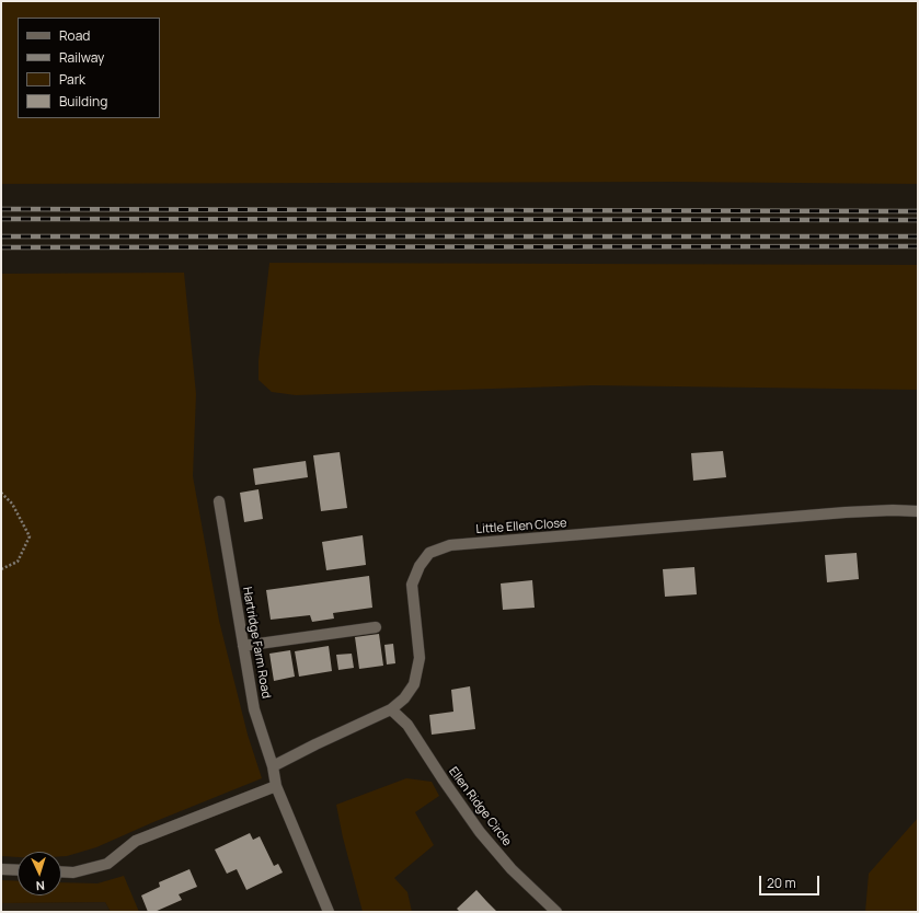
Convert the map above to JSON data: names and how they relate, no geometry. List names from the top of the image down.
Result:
{
  "streets": {
    "street": ["Little Ellen Close", "Hartridge Farm Road", "Ellen Ridge Circle"]
  },
  "crossings": [
    ["Little Ellen Close", "Hartridge Farm Road"],
    ["Little Ellen Close", "Ellen Ridge Circle"]
  ],
  "legend": [
    "Road",
    "Railway",
    "Park",
    "Building"
  ],
  "scale_bar": "20 m",
  "north": "bottom"
}
